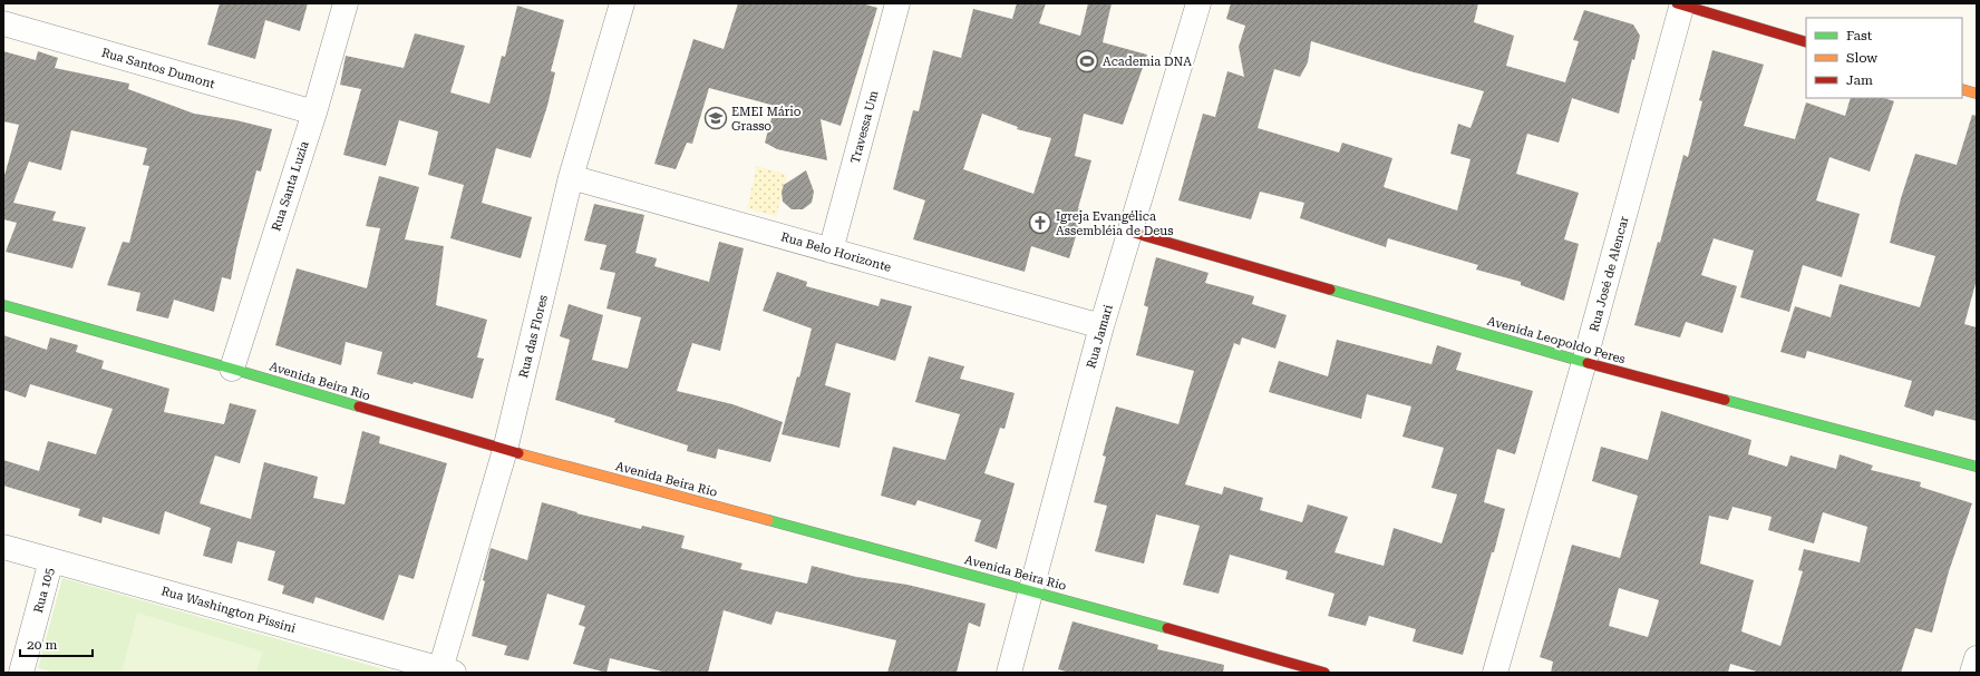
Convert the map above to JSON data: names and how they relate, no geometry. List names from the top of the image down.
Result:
{
  "streets": {
    "street": [
      "Rua Santos Dumont",
      "Travessa Um",
      "Rua Santa Luzia",
      "Rua Belo Horizonte",
      "Rua José de Alencar",
      "Rua das Flores",
      "Rua Jamari",
      "Avenida Leopoldo Peres",
      "Avenida Beira Rio",
      "Rua 105",
      "Rua Washington Pissini"
    ]
  },
  "crossings": [
    ["Rua Santos Dumont", "Rua Santa Luzia"],
    ["Travessa Um", "Rua Belo Horizonte"],
    ["Rua Santa Luzia", "Avenida Beira Rio"],
    ["Rua Belo Horizonte", "Rua das Flores"],
    ["Rua Belo Horizonte", "Rua Jamari"],
    ["Rua José de Alencar", "Avenida Leopoldo Peres"],
    ["Rua das Flores", "Avenida Beira Rio"],
    ["Rua das Flores", "Rua Washington Pissini"],
    ["Rua Jamari", "Avenida Leopoldo Peres"],
    ["Rua Jamari", "Avenida Beira Rio"],
    ["Rua 105", "Rua Washington Pissini"]
  ],
  "places": {
    "sports": ["Academia DNA"],
    "school or university": ["EMEI Mário Grasso"],
    "church": ["Igreja Evangélica Assembléia de Deus"]
  },
  "legend": ["Fast", "Slow", "Jam"],
  "scale_bar": "20 m"
}
